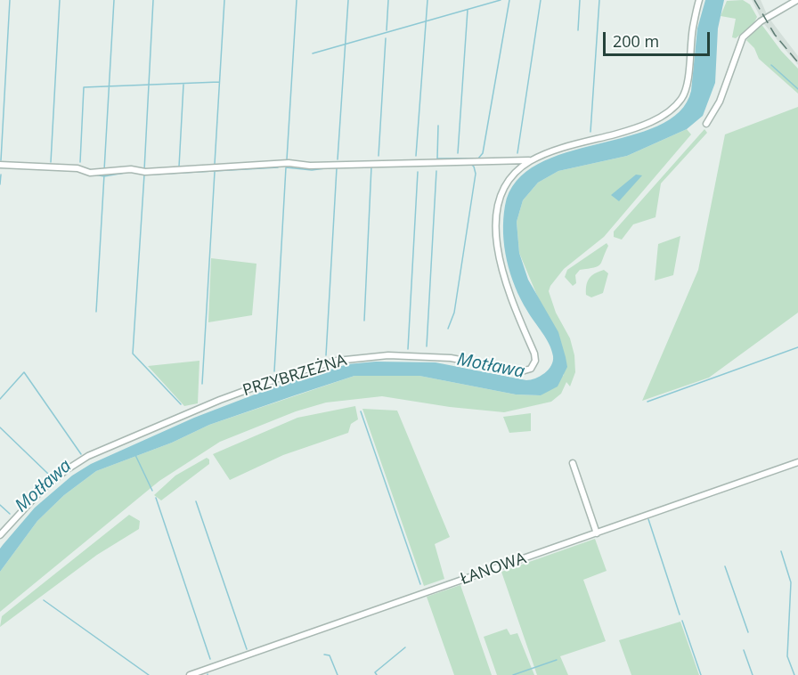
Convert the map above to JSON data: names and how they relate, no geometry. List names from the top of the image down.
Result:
{
  "streets": {
    "street": ["PRZYBRZEŻNA", "ŁANOWA"]
  },
  "water": ["Motława"],
  "scale_bar": "200 m"
}
